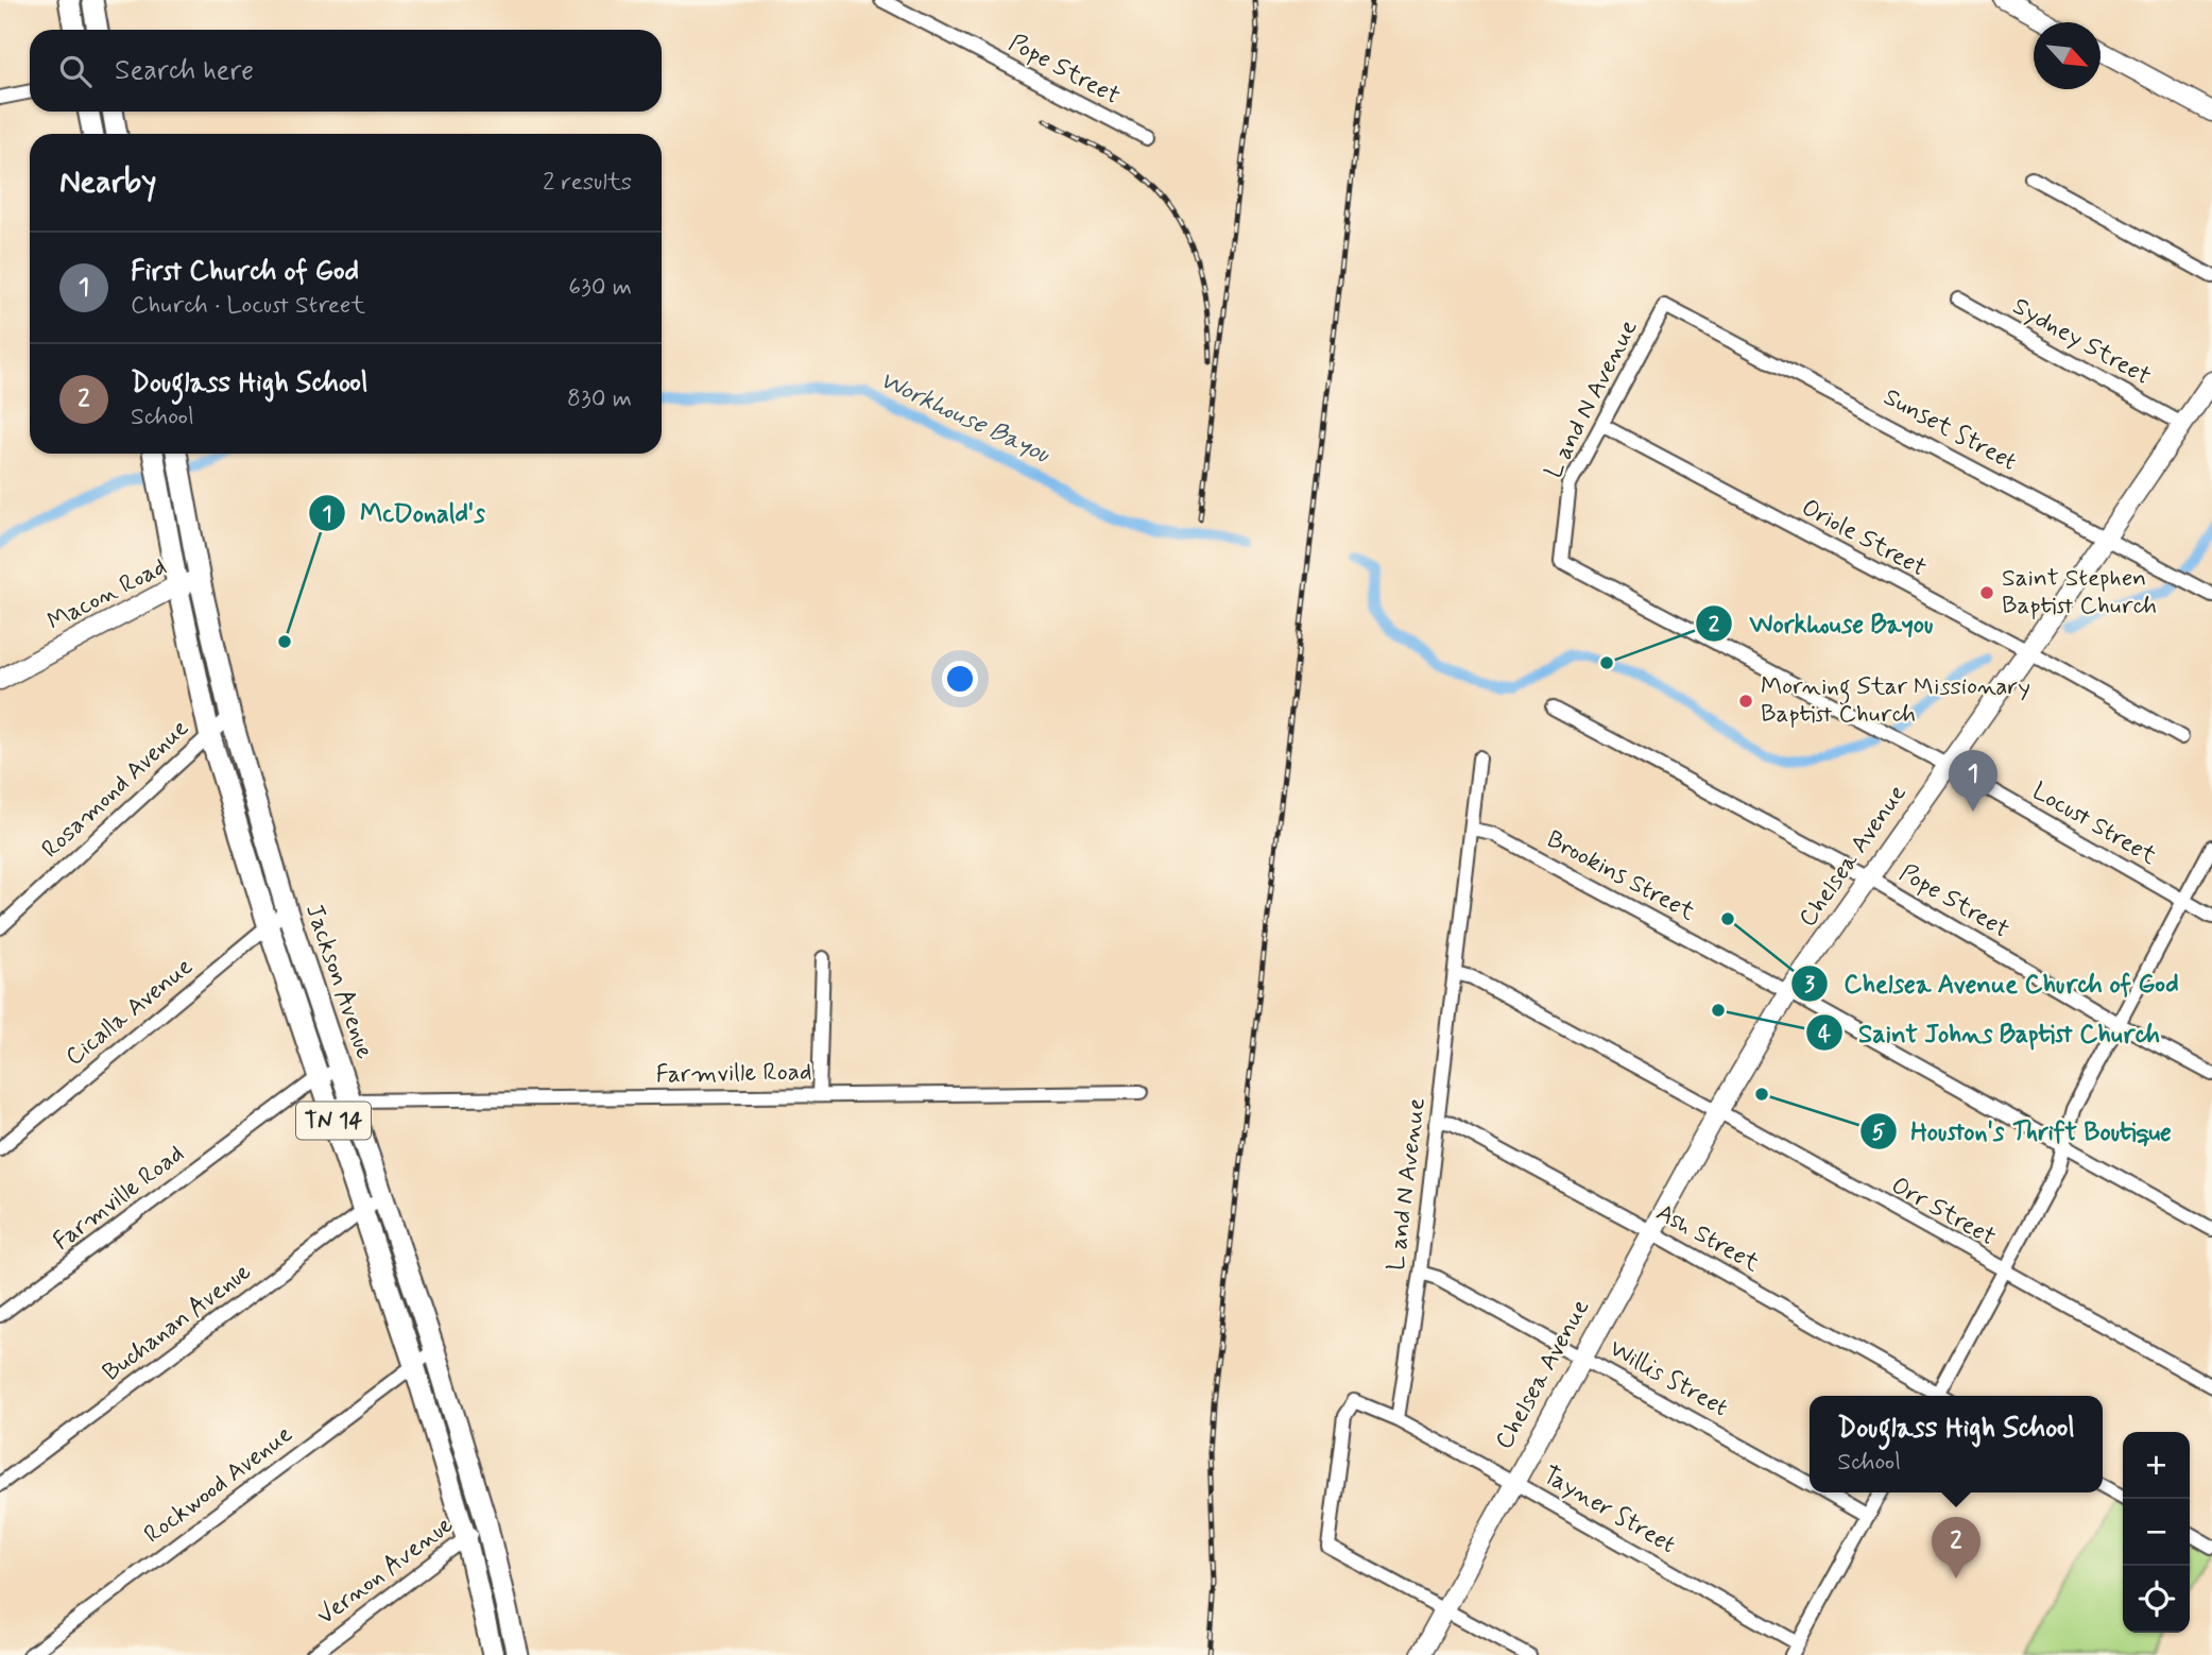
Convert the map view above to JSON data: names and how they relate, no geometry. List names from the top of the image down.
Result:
{
  "streets": {
    "main road": [
      "Macon Road",
      "Chelsea Avenue",
      "Jackson Avenue",
      "TN 14"
    ],
    "street": [
      "Pope Street",
      "Sydney Street",
      "L and N Avenue",
      "Sunset Street",
      "Oriole Street",
      "Rosamond Avenue",
      "Locust Street",
      "Brookins Street",
      "Cicalla Avenue",
      "Farmville Road",
      "Orr Street",
      "Ash Street",
      "Buchanan Avenue",
      "Willis Street",
      "Rockwood Avenue",
      "Tayner Street",
      "Vernon Avenue"
    ]
  },
  "crossings": [
    ["Pope Street", "Chelsea Avenue"],
    ["Sydney Street", "Chelsea Avenue"],
    ["L and N Avenue", "Sunset Street"],
    ["L and N Avenue", "Oriole Street"],
    ["L and N Avenue", "Locust Street"],
    ["L and N Avenue", "Brookins Street"],
    ["L and N Avenue", "Orr Street"],
    ["L and N Avenue", "Ash Street"],
    ["L and N Avenue", "Willis Street"],
    ["L and N Avenue", "Tayner Street"],
    ["Sunset Street", "Chelsea Avenue"],
    ["Oriole Street", "Chelsea Avenue"],
    ["Macon Road", "Jackson Avenue"],
    ["Rosamond Avenue", "Jackson Avenue"],
    ["Locust Street", "Chelsea Avenue"],
    ["Chelsea Avenue", "Brookins Street"],
    ["Chelsea Avenue", "Orr Street"],
    ["Chelsea Avenue", "Ash Street"],
    ["Chelsea Avenue", "Willis Street"],
    ["Chelsea Avenue", "Tayner Street"],
    ["Jackson Avenue", "Cicalla Avenue"],
    ["Jackson Avenue", "Farmville Road"],
    ["Jackson Avenue", "Buchanan Avenue"],
    ["Jackson Avenue", "Rockwood Avenue"],
    ["Jackson Avenue", "Vernon Avenue"]
  ],
  "water": ["Workhouse Bayou"],
  "places": [
    "Saint Stephen Baptist Church",
    "McDonald's",
    "Workhouse Bayou",
    "Morning Star Missionary Baptist Church",
    "Chelsea Avenue Church of God",
    "Saint Johns Baptist Church",
    "Houston's Thrift Boutique"
  ],
  "north": "bottom right",
  "page": {
    "search": "Search here",
    "heading": ["Nearby", "2 results"],
    "list": [
      {
        "mark": "1",
        "name": "First Church of God",
        "note": "Church · Locust Street",
        "value": "630 m"
      },
      {
        "mark": "2",
        "name": "Douglass High School",
        "note": "School",
        "value": "830 m"
      }
    ],
    "pins": ["1", "2"],
    "popup": ["Douglass High School", "School"],
    "map_buttons": ["+", "−"]
  }
}
